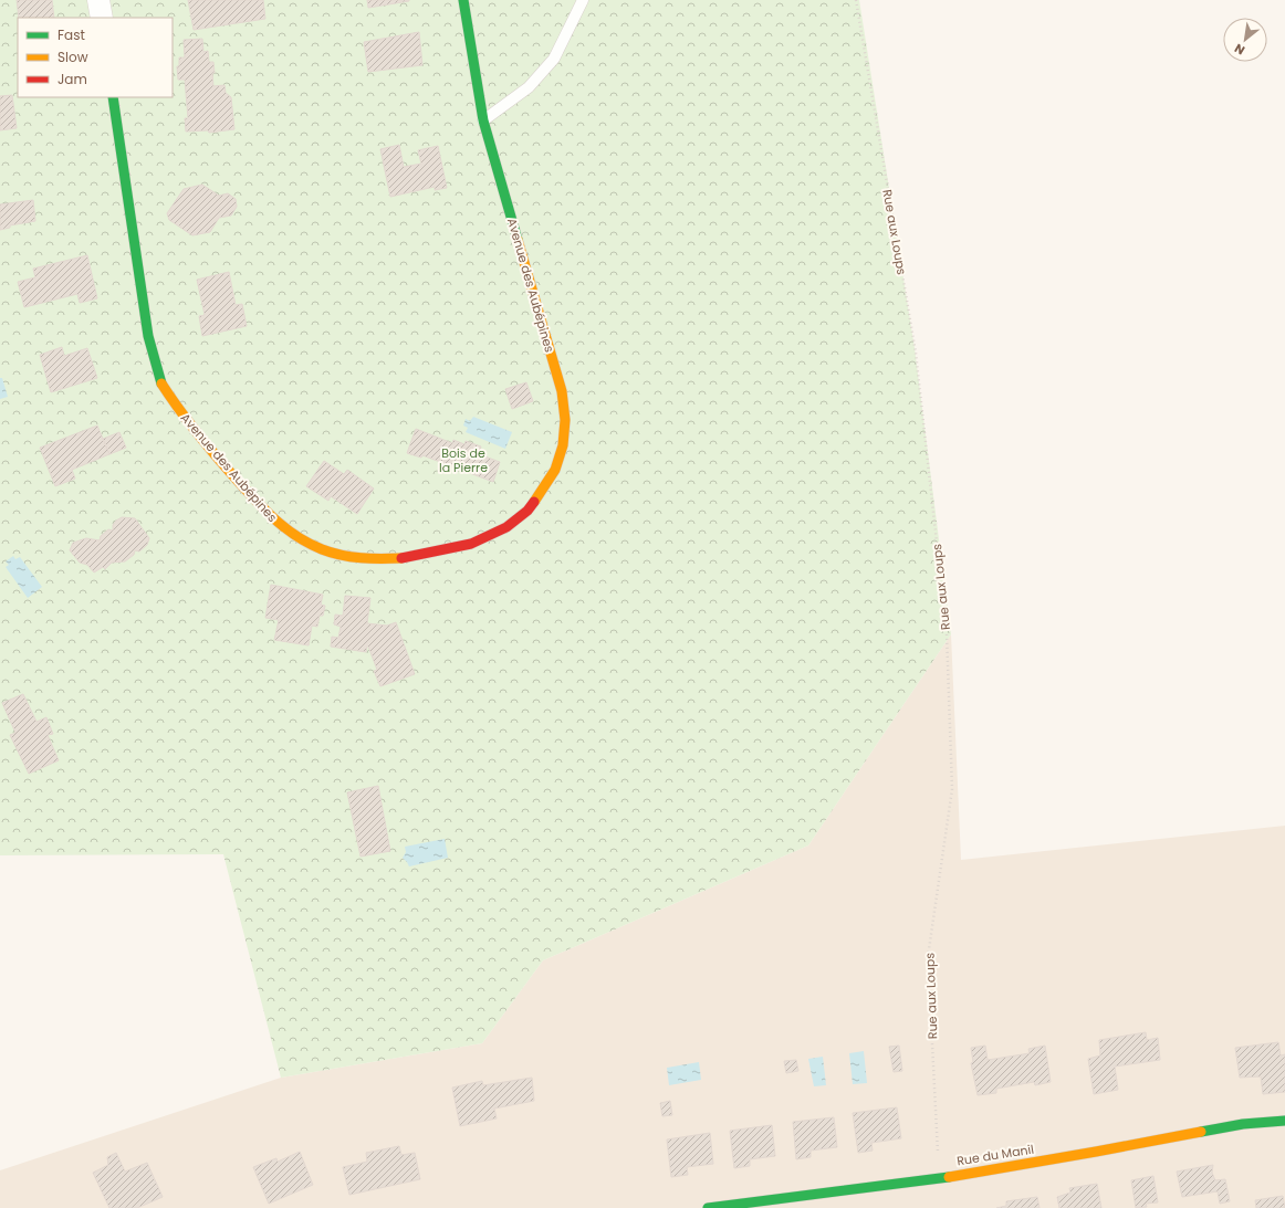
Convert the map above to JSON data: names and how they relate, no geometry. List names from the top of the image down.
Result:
{
  "streets": {
    "street": ["Avenue des Aubépines", "Rue du Manil"],
    "path": ["Rue aux Loups"]
  },
  "crossings": [
    ["Rue aux Loups", "Rue du Manil"]
  ],
  "parks": ["Bois de la Pierre"],
  "legend": ["Fast", "Slow", "Jam"],
  "north": "bottom left"
}
